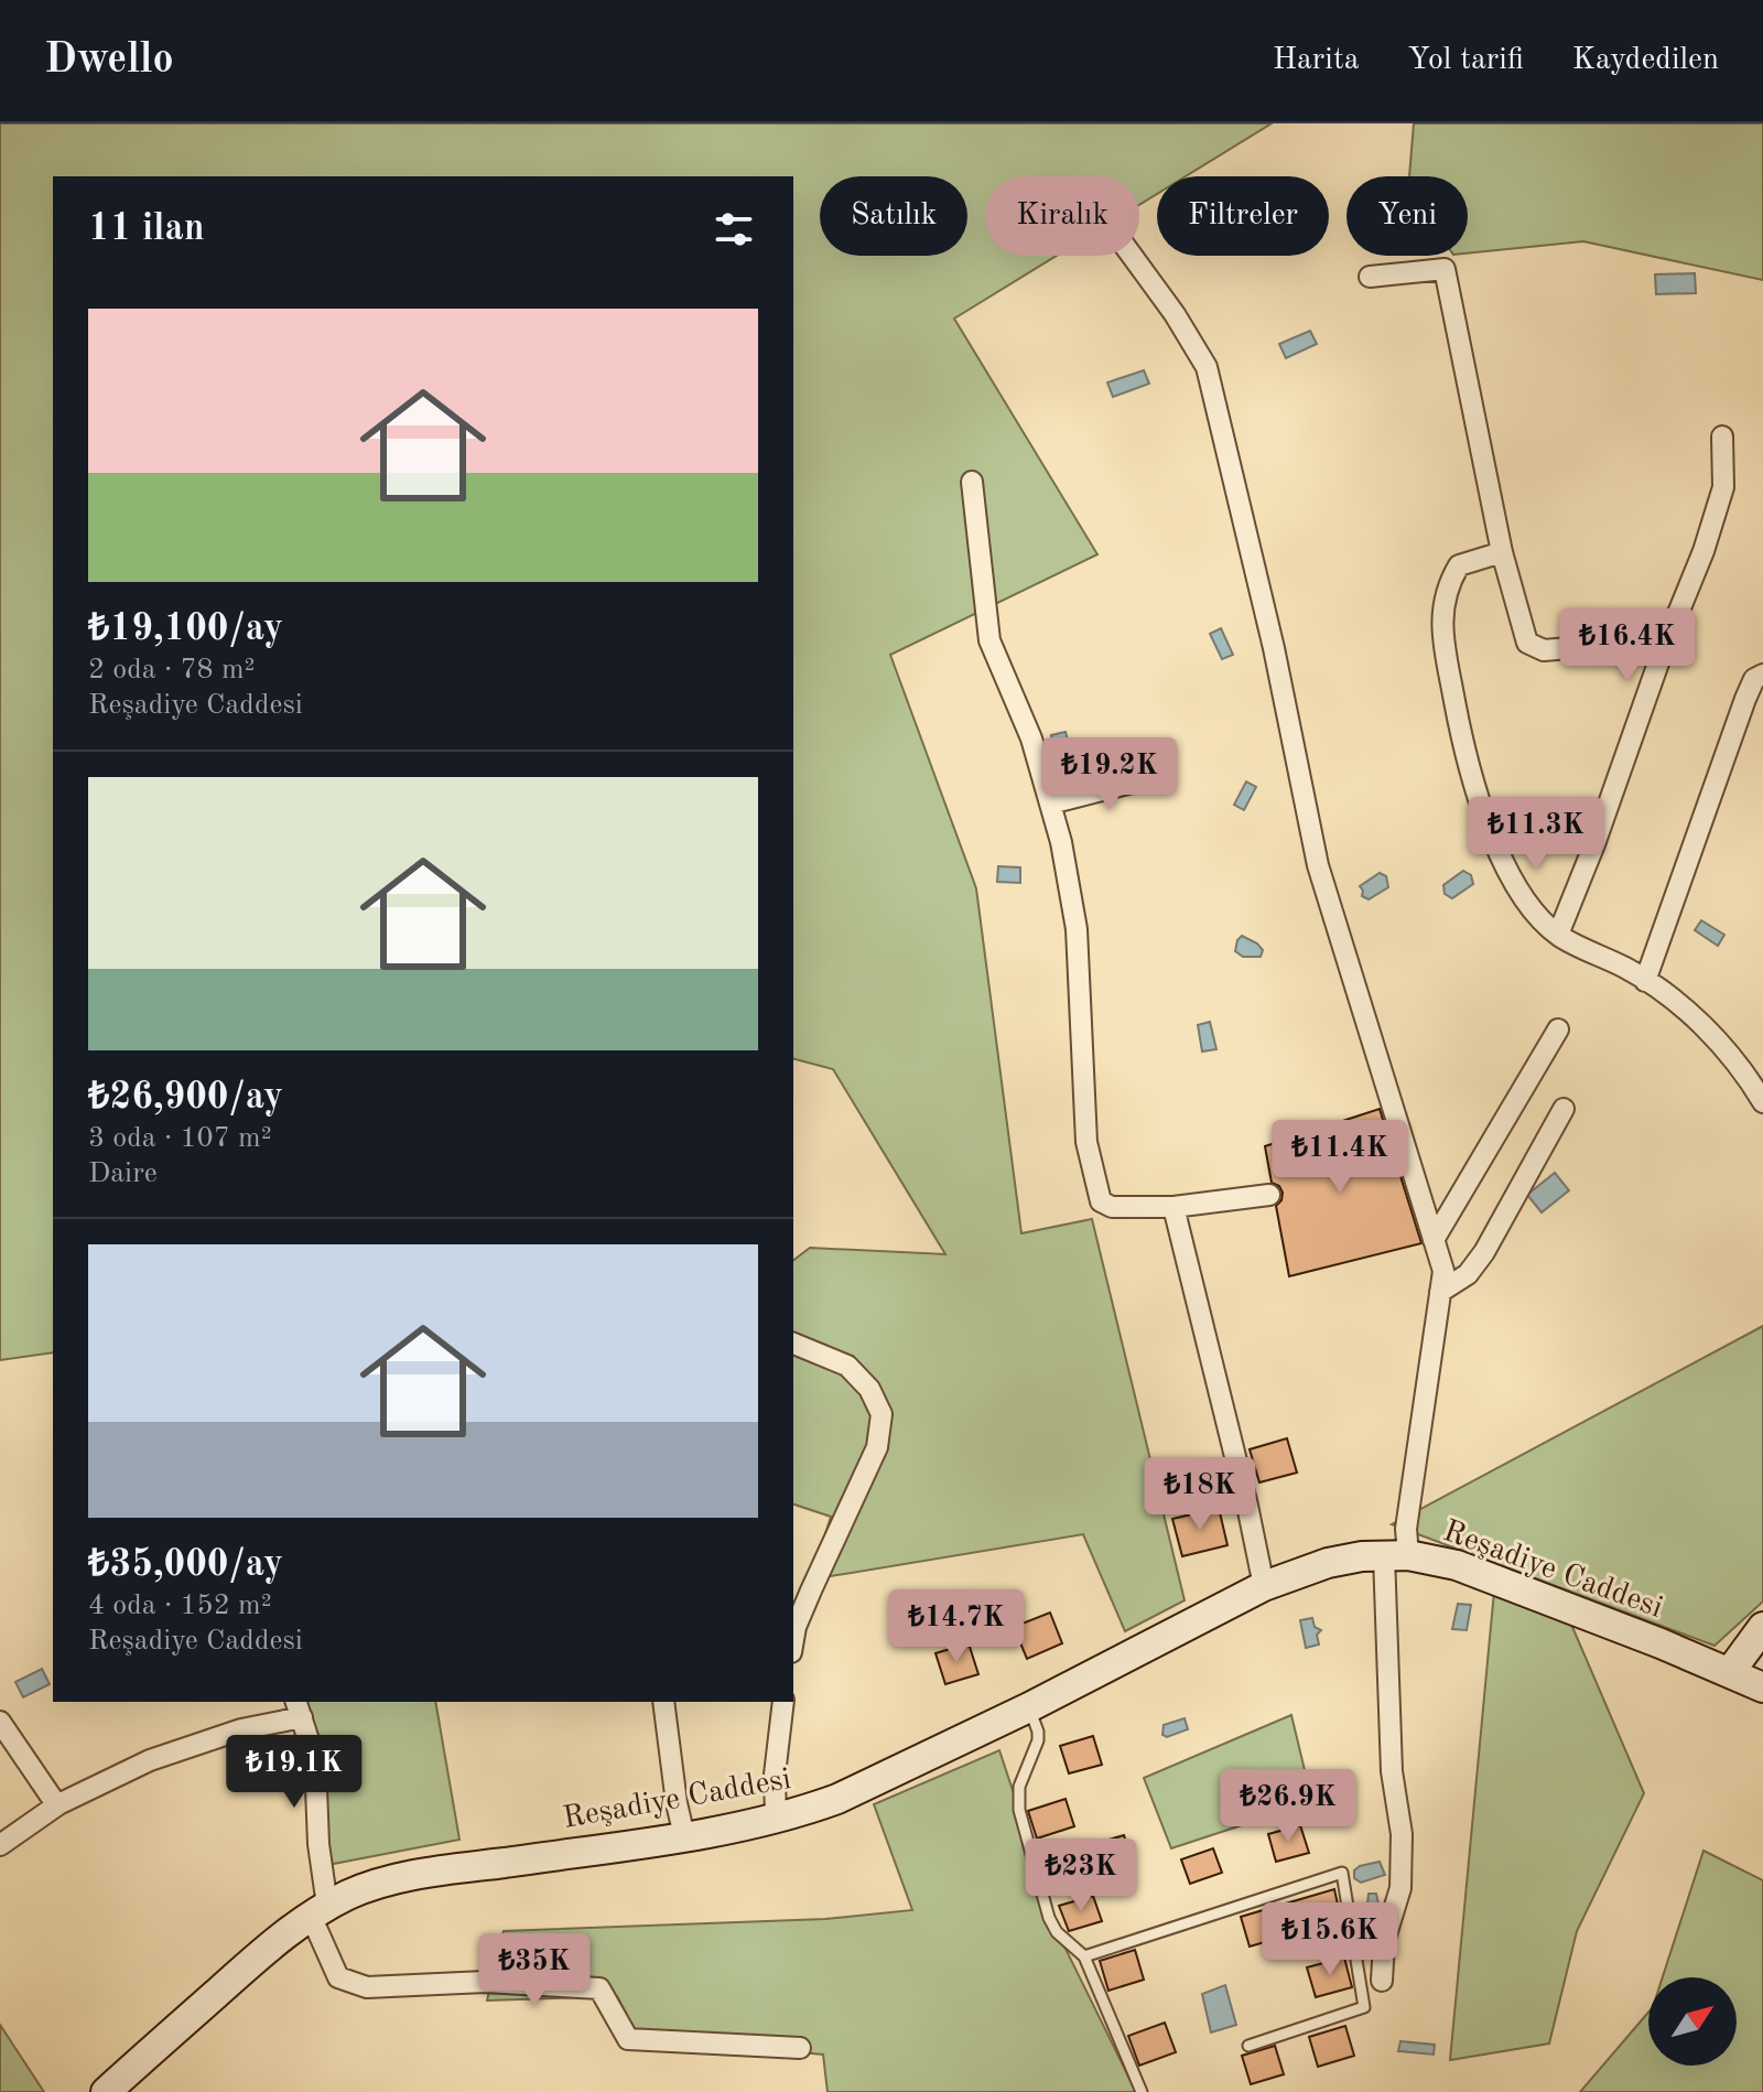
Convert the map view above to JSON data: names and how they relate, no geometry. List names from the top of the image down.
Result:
{
  "streets": {
    "street": ["Reşadiye Caddesi"]
  },
  "north": "top right",
  "page": {
    "header": "Dwello",
    "nav": ["Harita", "Yol tarifi", "Kaydedilen"],
    "chip": [
      "Satılık",
      "Kiralık",
      "Filtreler",
      "Yeni"
    ],
    "heading": "11 ilan",
    "list": [
      {
        "name": "₺19,100/ay",
        "note": "2 oda · 78 m² · Reşadiye Caddesi"
      },
      {
        "name": "₺26,900/ay",
        "note": "3 oda · 107 m² · Daire"
      },
      {
        "name": "₺35,000/ay",
        "note": "4 oda · 152 m² · Reşadiye Caddesi"
      }
    ],
    "price": [
      "₺16.4K",
      "₺19.2K",
      "₺11.3K",
      "₺11.4K",
      "₺18K",
      "₺14.7K",
      "₺19.1K",
      "₺26.9K",
      "₺23K",
      "₺15.6K",
      "₺35K"
    ]
  }
}
